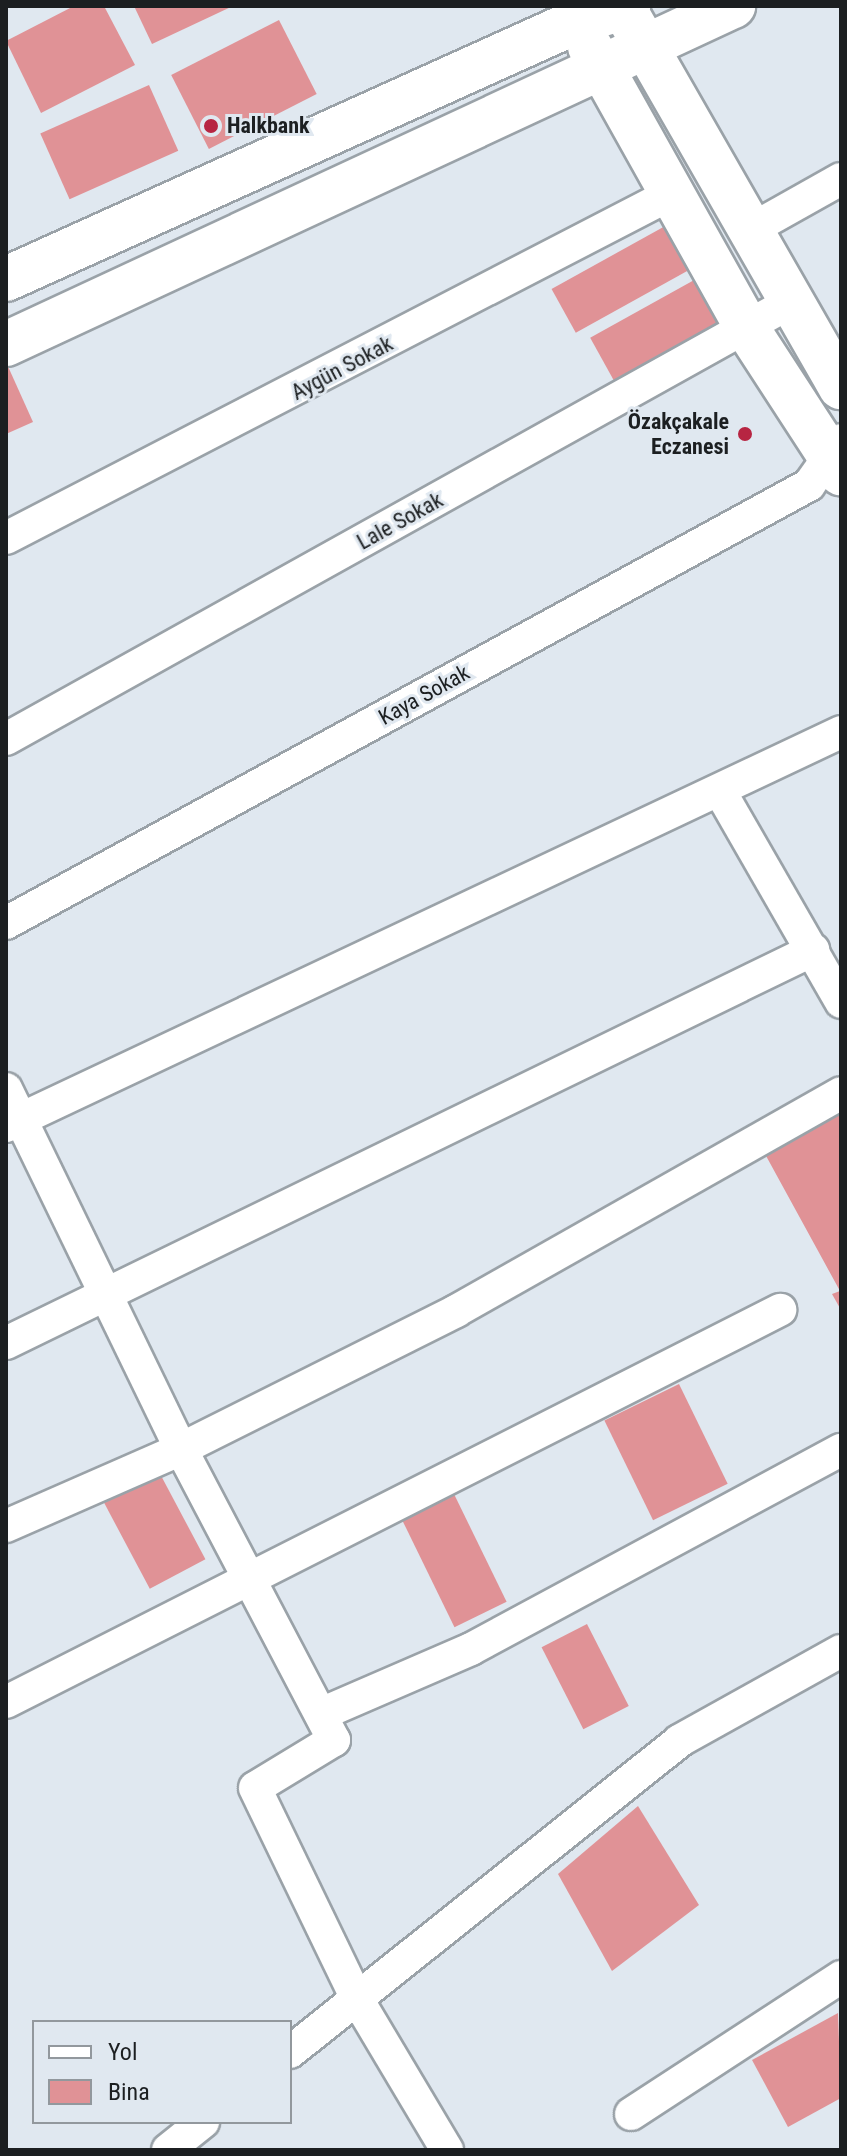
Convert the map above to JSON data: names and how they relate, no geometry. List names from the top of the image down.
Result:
{
  "streets": {
    "street": ["Aygün Sokak", "Lale Sokak", "Kaya Sokak"]
  },
  "places": ["Halkbank", "Özakçakale Eczanesi"],
  "legend": ["Yol", "Bina"]
}
